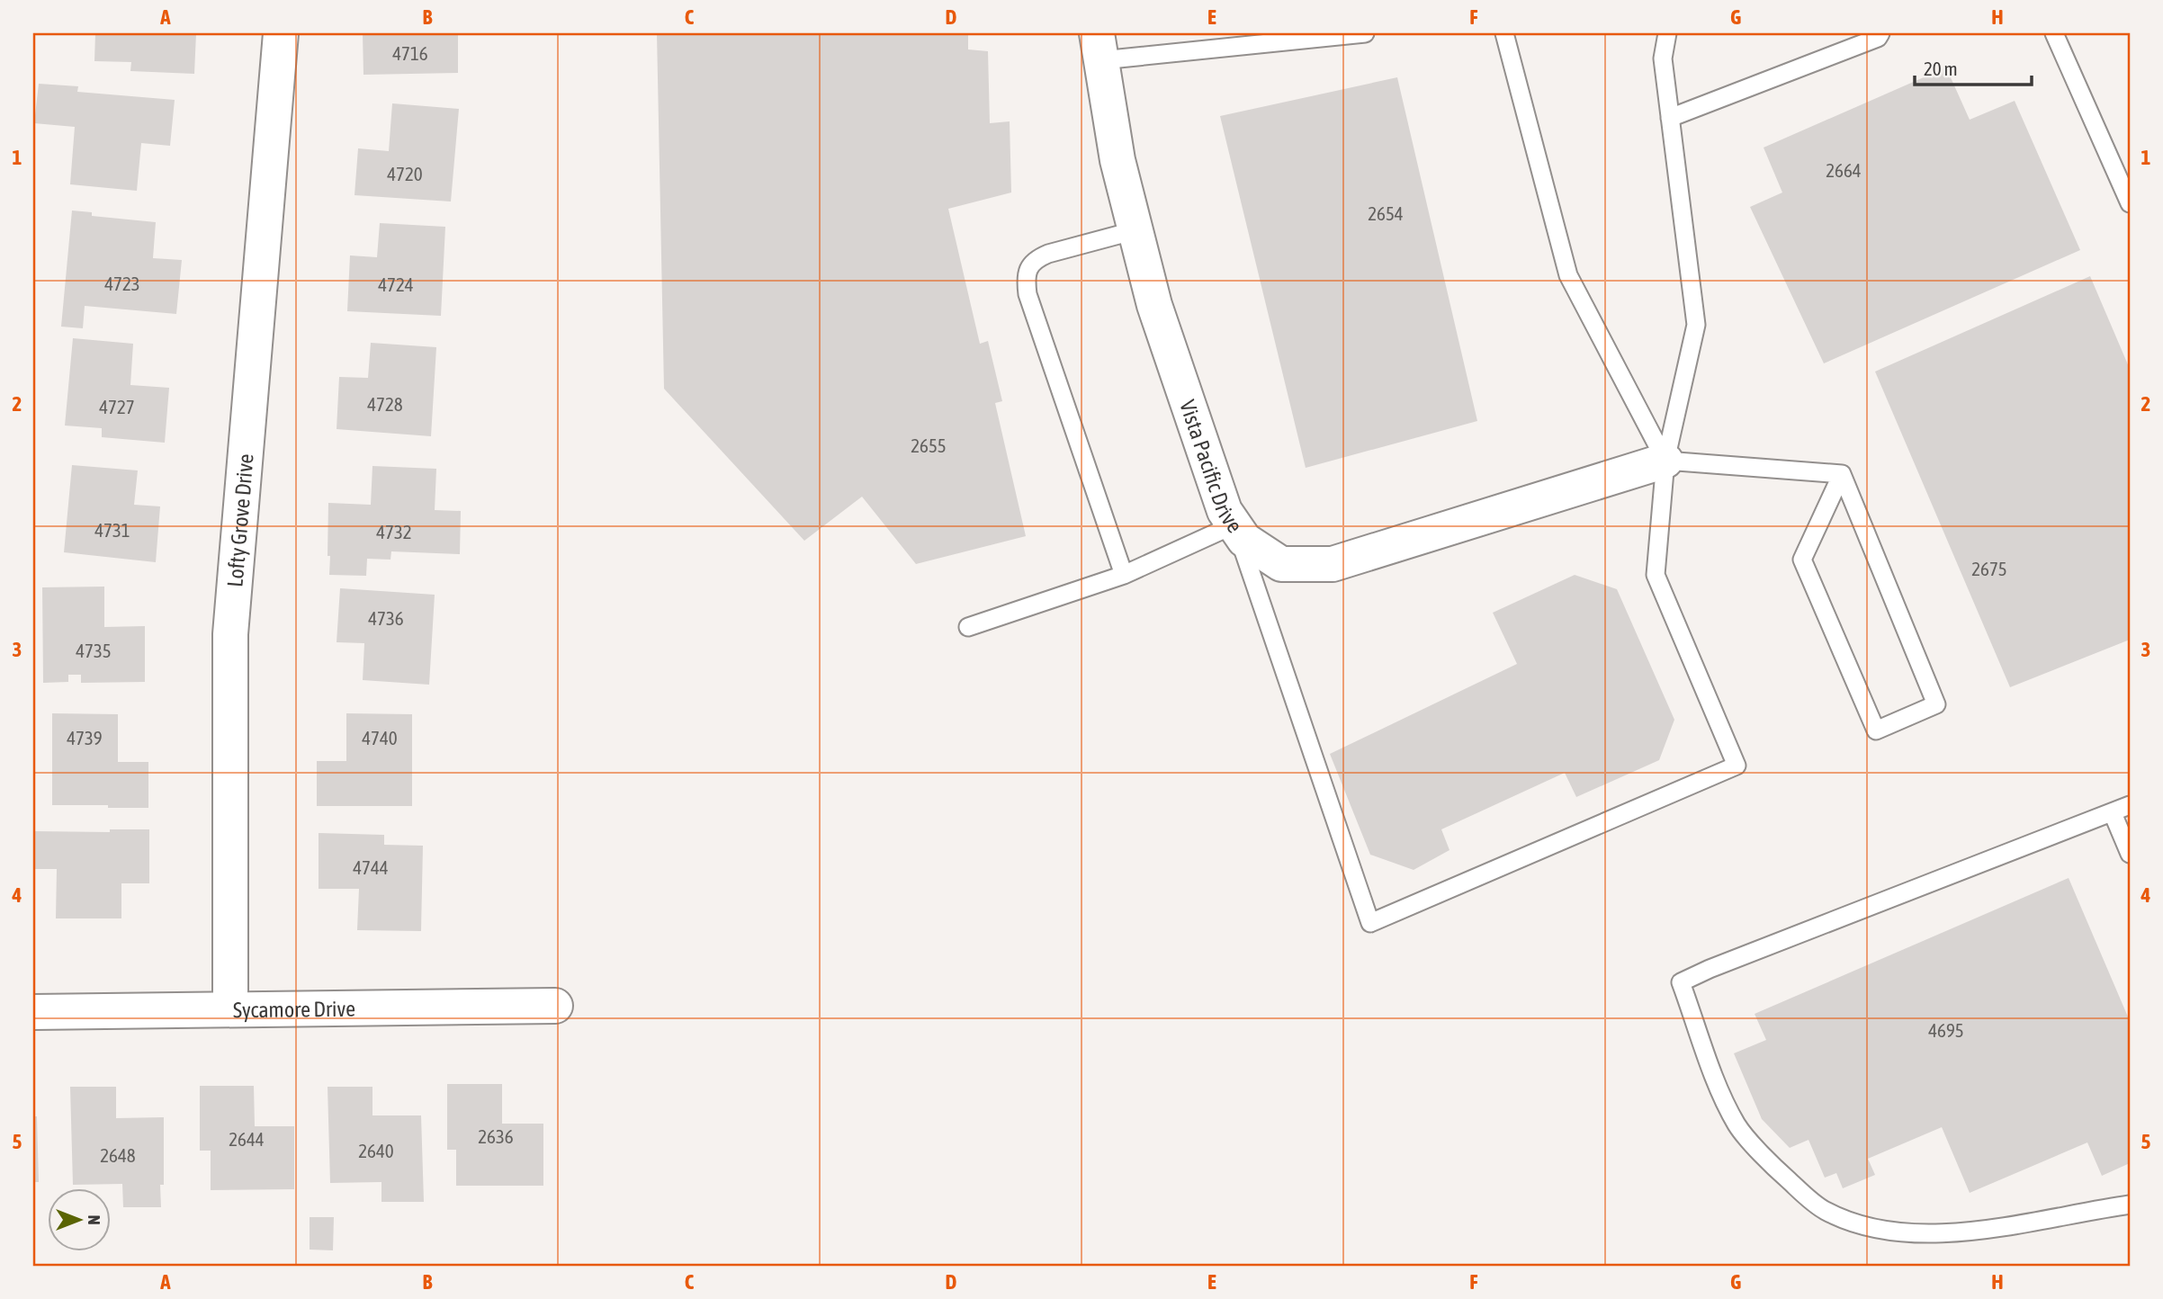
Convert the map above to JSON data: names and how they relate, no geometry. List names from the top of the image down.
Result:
{
  "streets": {
    "street": ["Vista Pacific Drive", "Lofty Grove Drive", "Sycamore Drive"]
  },
  "crossings": [
    ["Lofty Grove Drive", "Sycamore Drive"]
  ],
  "house_numbers": [
    "4716",
    "2664",
    "4720",
    "2654",
    "4723",
    "4724",
    "4728",
    "4727",
    "2655",
    "4731",
    "4732",
    "2675",
    "4736",
    "4735",
    "4739",
    "4740",
    "4744",
    "4695",
    "2636",
    "2644",
    "2640",
    "2648"
  ],
  "scale_bar": "20 m",
  "north": "right",
  "grid": {
    "columns": [
      "A",
      "B",
      "C",
      "D",
      "E",
      "F",
      "G",
      "H"
    ],
    "rows": [
      "1",
      "2",
      "3",
      "4",
      "5"
    ]
  }
}
